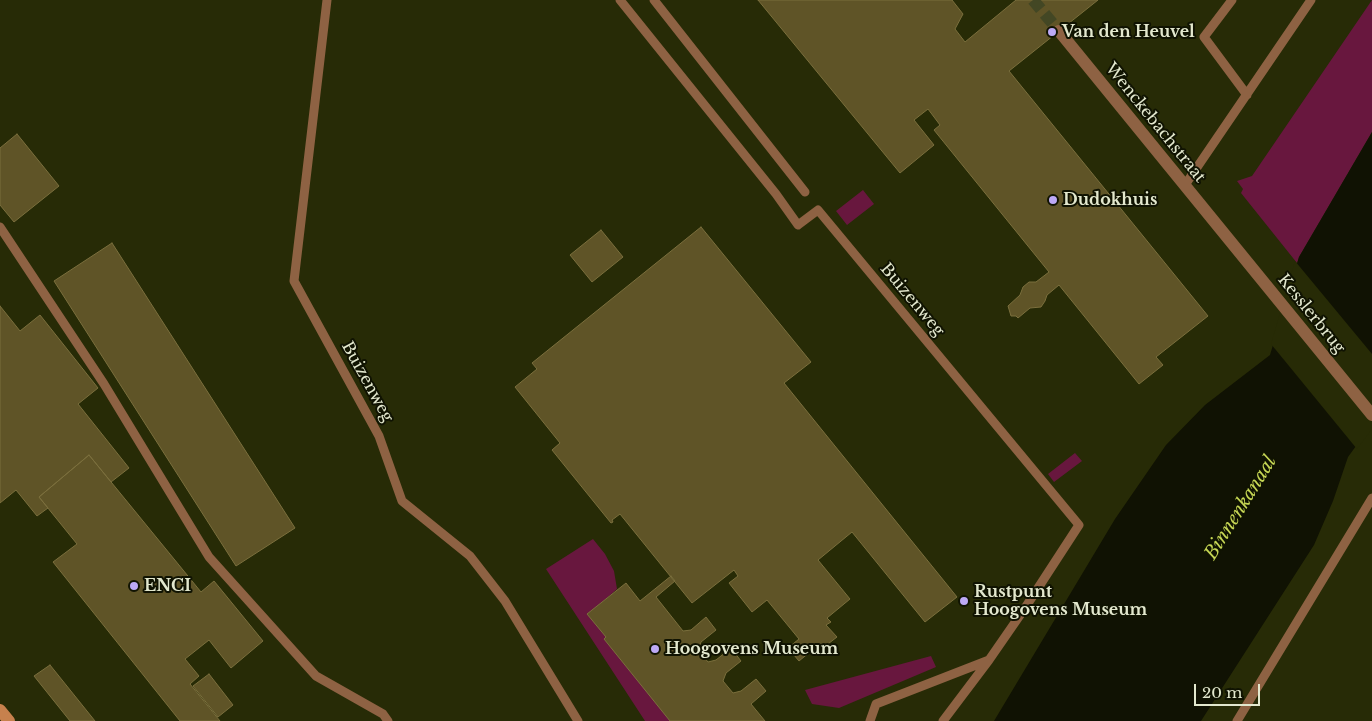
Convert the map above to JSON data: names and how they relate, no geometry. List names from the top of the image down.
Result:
{
  "streets": {
    "street": ["Wenckebachstraat", "Kesslerbrug"],
    "lane": ["Buizenweg"]
  },
  "crossings": [
    ["Wenckebachstraat", "Kesslerbrug"]
  ],
  "water": ["Binnenkanaal"],
  "places": [
    "Van den Heuvel",
    "Dudokhuis",
    "ENCI",
    "Rustpunt Hoogovens Museum",
    "Hoogovens Museum"
  ],
  "scale_bar": "20 m"
}
